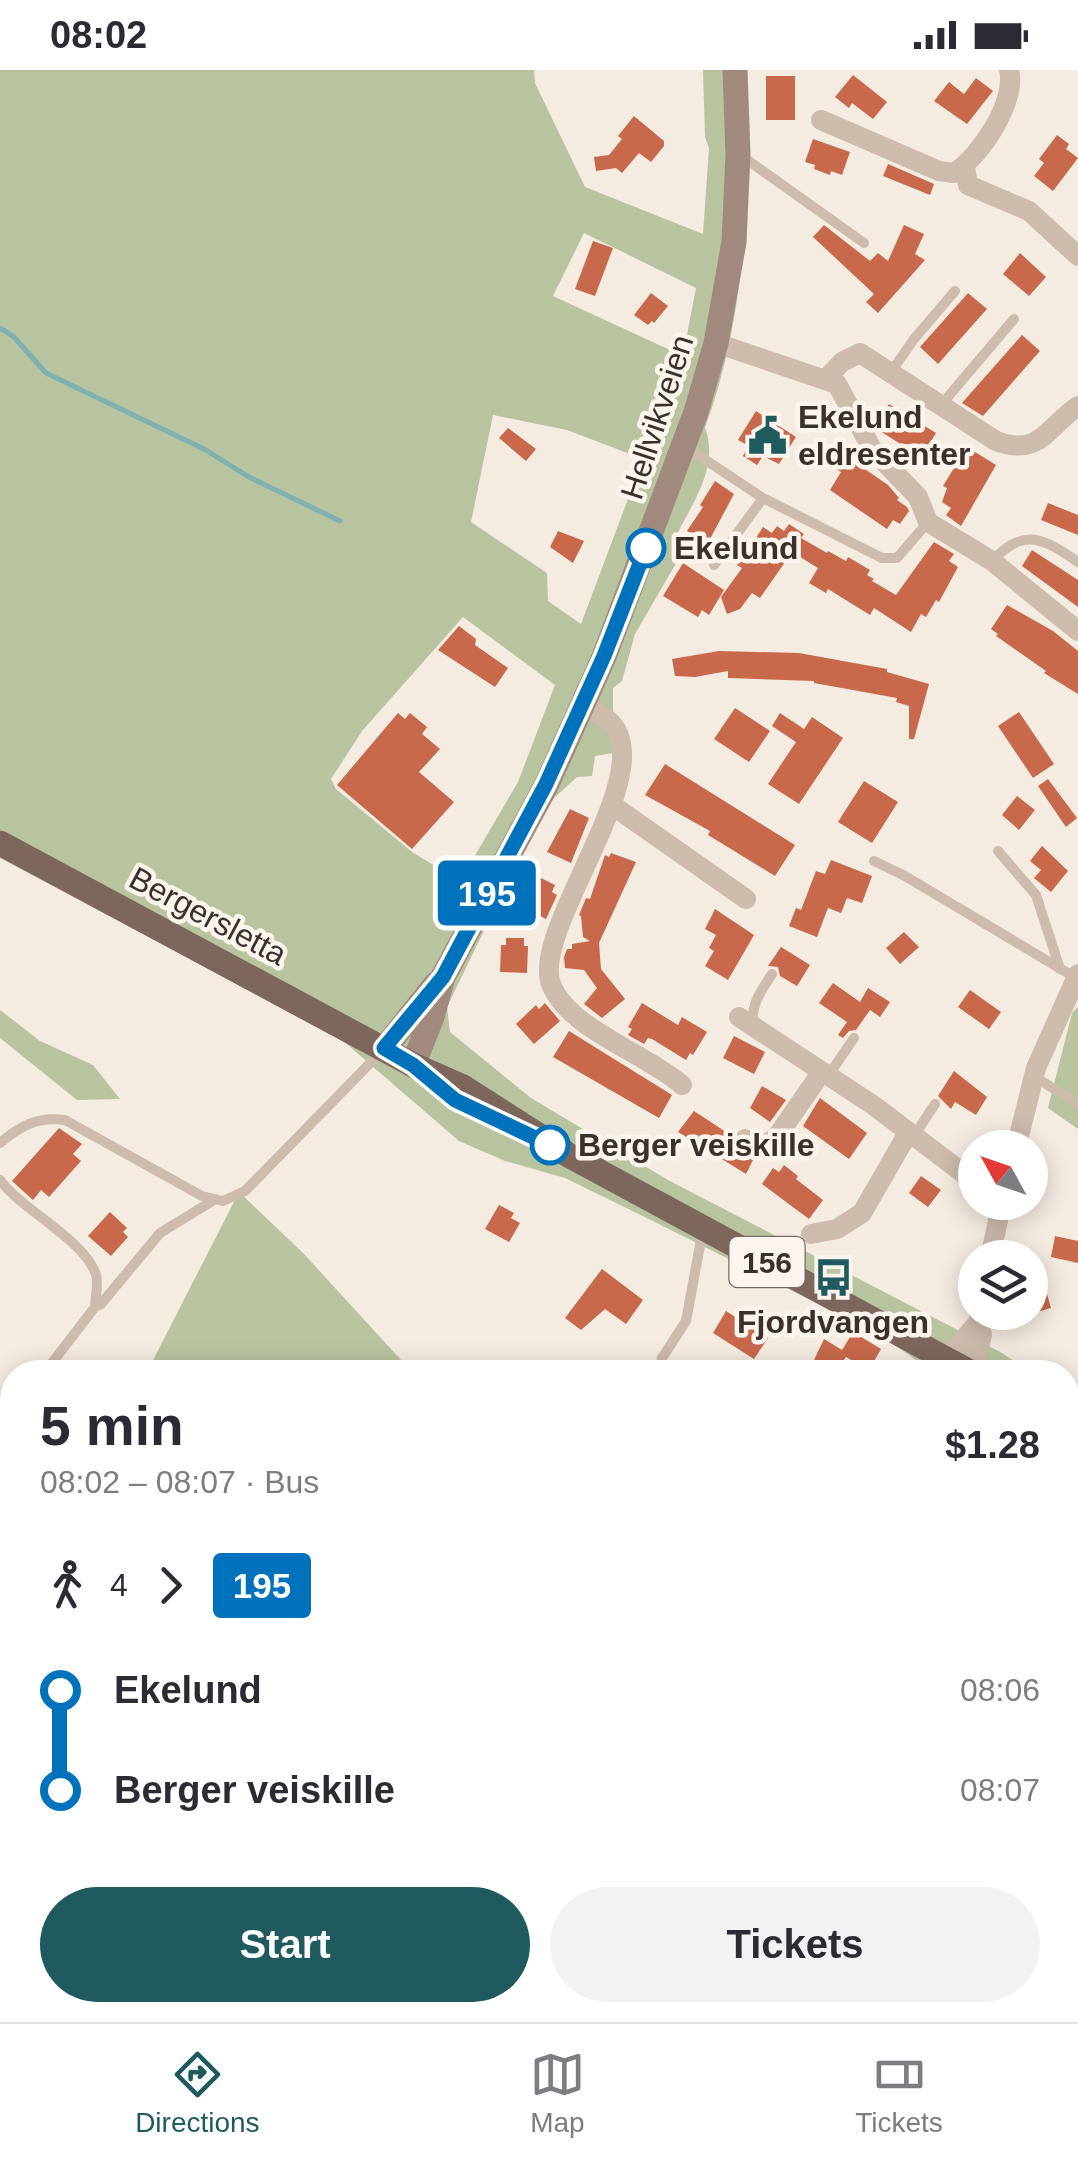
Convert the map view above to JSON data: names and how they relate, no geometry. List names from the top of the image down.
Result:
{
  "streets": {
    "main road": ["Hellvikveien", "Bergersletta", "156"]
  },
  "crossings": [
    ["Hellvikveien", "Bergersletta"],
    ["Hellvikveien", "156"],
    ["Bergersletta", "156"]
  ],
  "places": {
    "public building": ["Ekelund eldresenter"],
    "other": ["Ekelund", "Berger veiskille"],
    "bus stop": ["Fjordvangen"]
  },
  "lines": ["bus line 195"],
  "north": "top left",
  "page": {
    "status": "08:02",
    "on_map": "195",
    "heading": ["5 min", "08:02 – 08:07 · Bus", "$1.28"],
    "legs": ["4", "195"],
    "list": [
      {
        "name": "Ekelund",
        "value": "08:06"
      },
      {
        "name": "Berger veiskille",
        "value": "08:07"
      }
    ],
    "buttons": ["Start", "Tickets"],
    "tabs": ["Directions", "Map", "Tickets"]
  }
}
